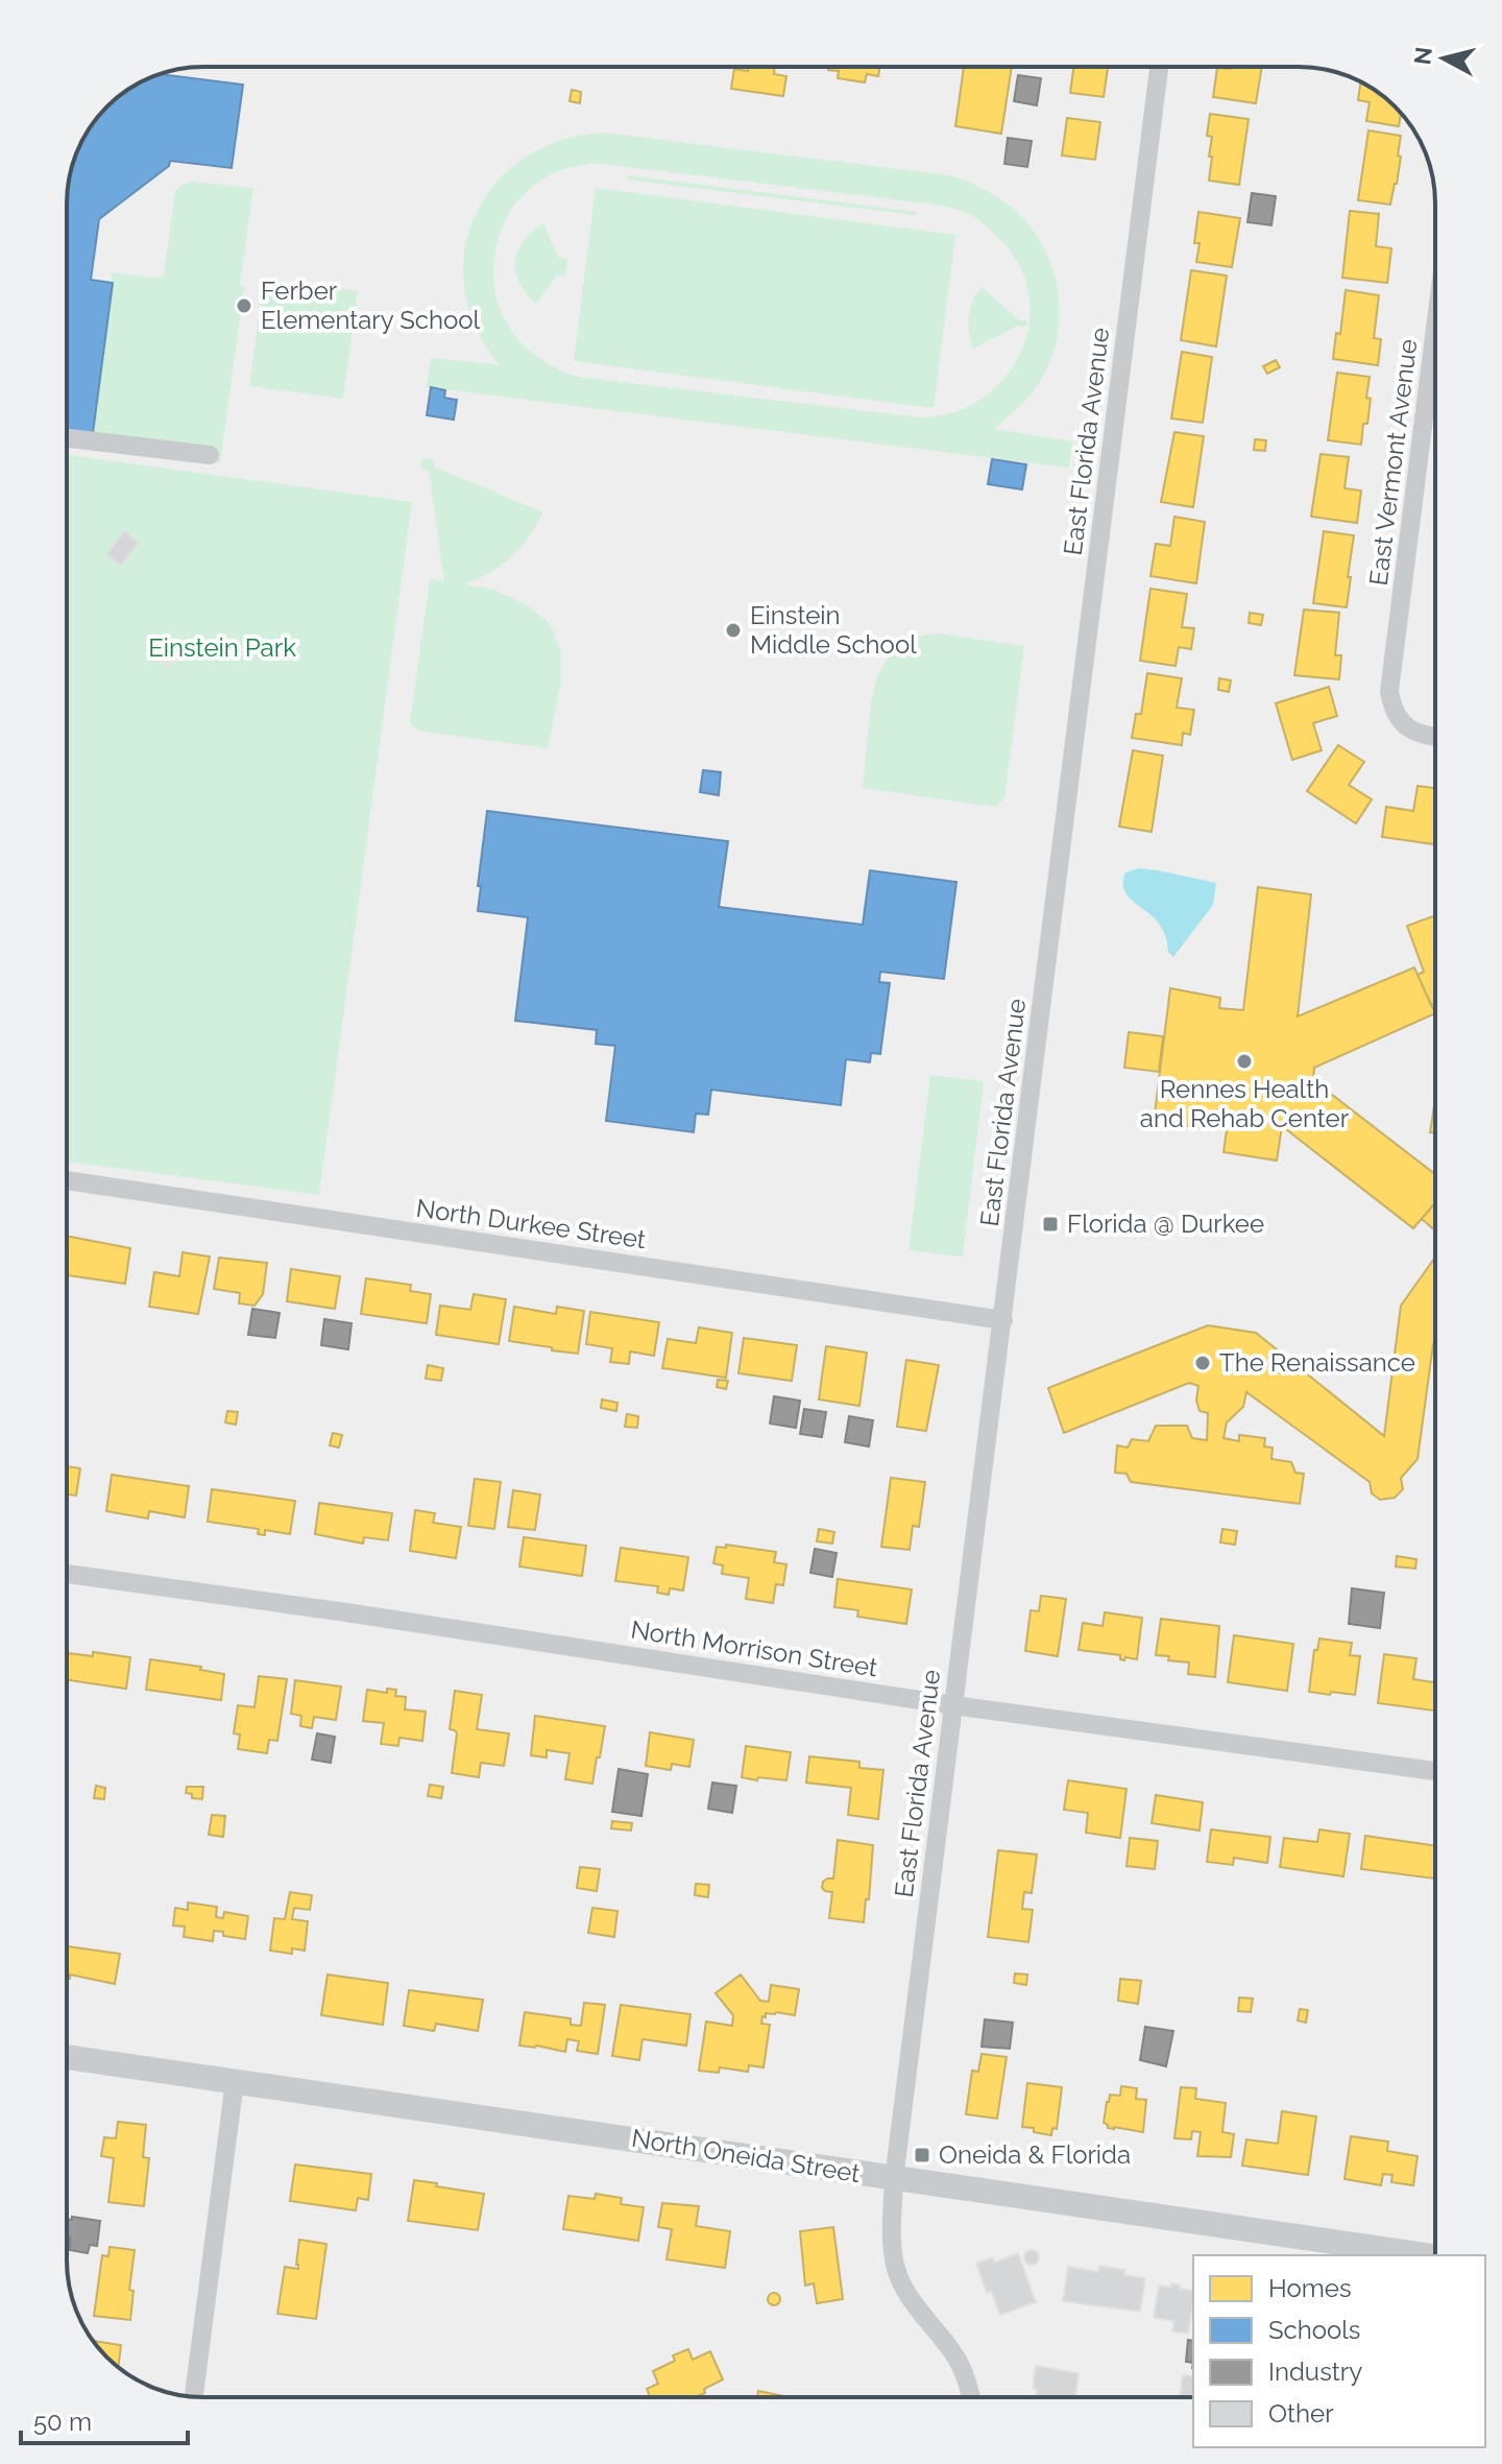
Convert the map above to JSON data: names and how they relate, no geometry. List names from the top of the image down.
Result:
{
  "streets": {
    "street": [
      "East Florida Avenue",
      "East Vermont Avenue",
      "North Durkee Street",
      "North Morrison Street",
      "North Oneida Street"
    ]
  },
  "crossings": [
    ["East Florida Avenue", "North Durkee Street"],
    ["East Florida Avenue", "North Morrison Street"],
    ["East Florida Avenue", "North Oneida Street"]
  ],
  "parks": ["Einstein Park"],
  "places": {
    "other": [
      "Ferber Elementary School",
      "Einstein Middle School",
      "Rennes Health and Rehab Center",
      "The Renaissance"
    ],
    "transit": ["Florida @ Durkee", "Oneida & Florida"]
  },
  "legend": [
    "Homes",
    "Schools",
    "Industry",
    "Other"
  ],
  "scale_bar": "50 m",
  "north": "left"
}
